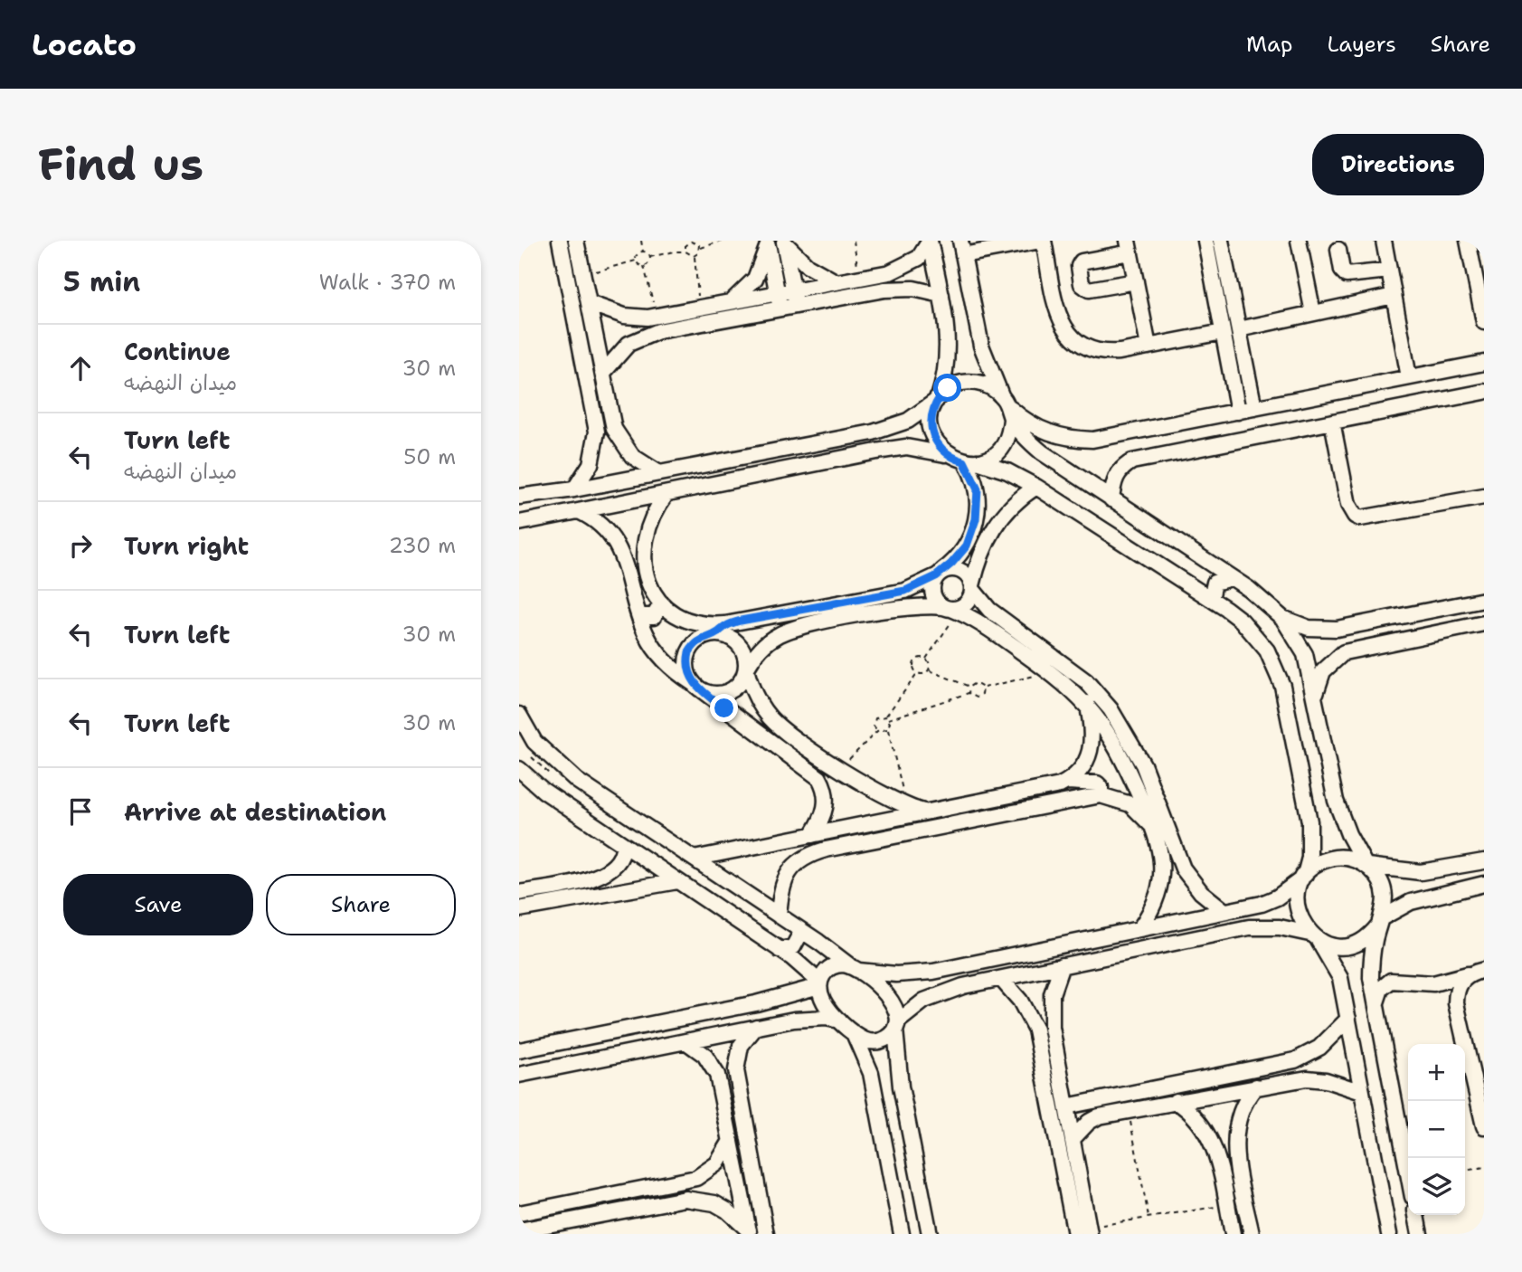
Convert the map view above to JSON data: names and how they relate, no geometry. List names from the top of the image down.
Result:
{
  "page": {
    "header": "Locato",
    "nav": ["Map", "Layers", "Share"],
    "buttons": [
      "Directions",
      ["Save", "Share"]
    ],
    "title": "Find us",
    "heading": ["5 min", "Walk · 370 m"],
    "list": [
      ["Continue", "ميدان النهضه", "30 m"],
      ["Turn left", "ميدان النهضه", "50 m"],
      ["Turn right", "230 m"],
      ["Turn left", "30 m"],
      ["Turn left", "30 m"],
      "Arrive at destination"
    ],
    "map_buttons": ["+", "−"]
  }
}
